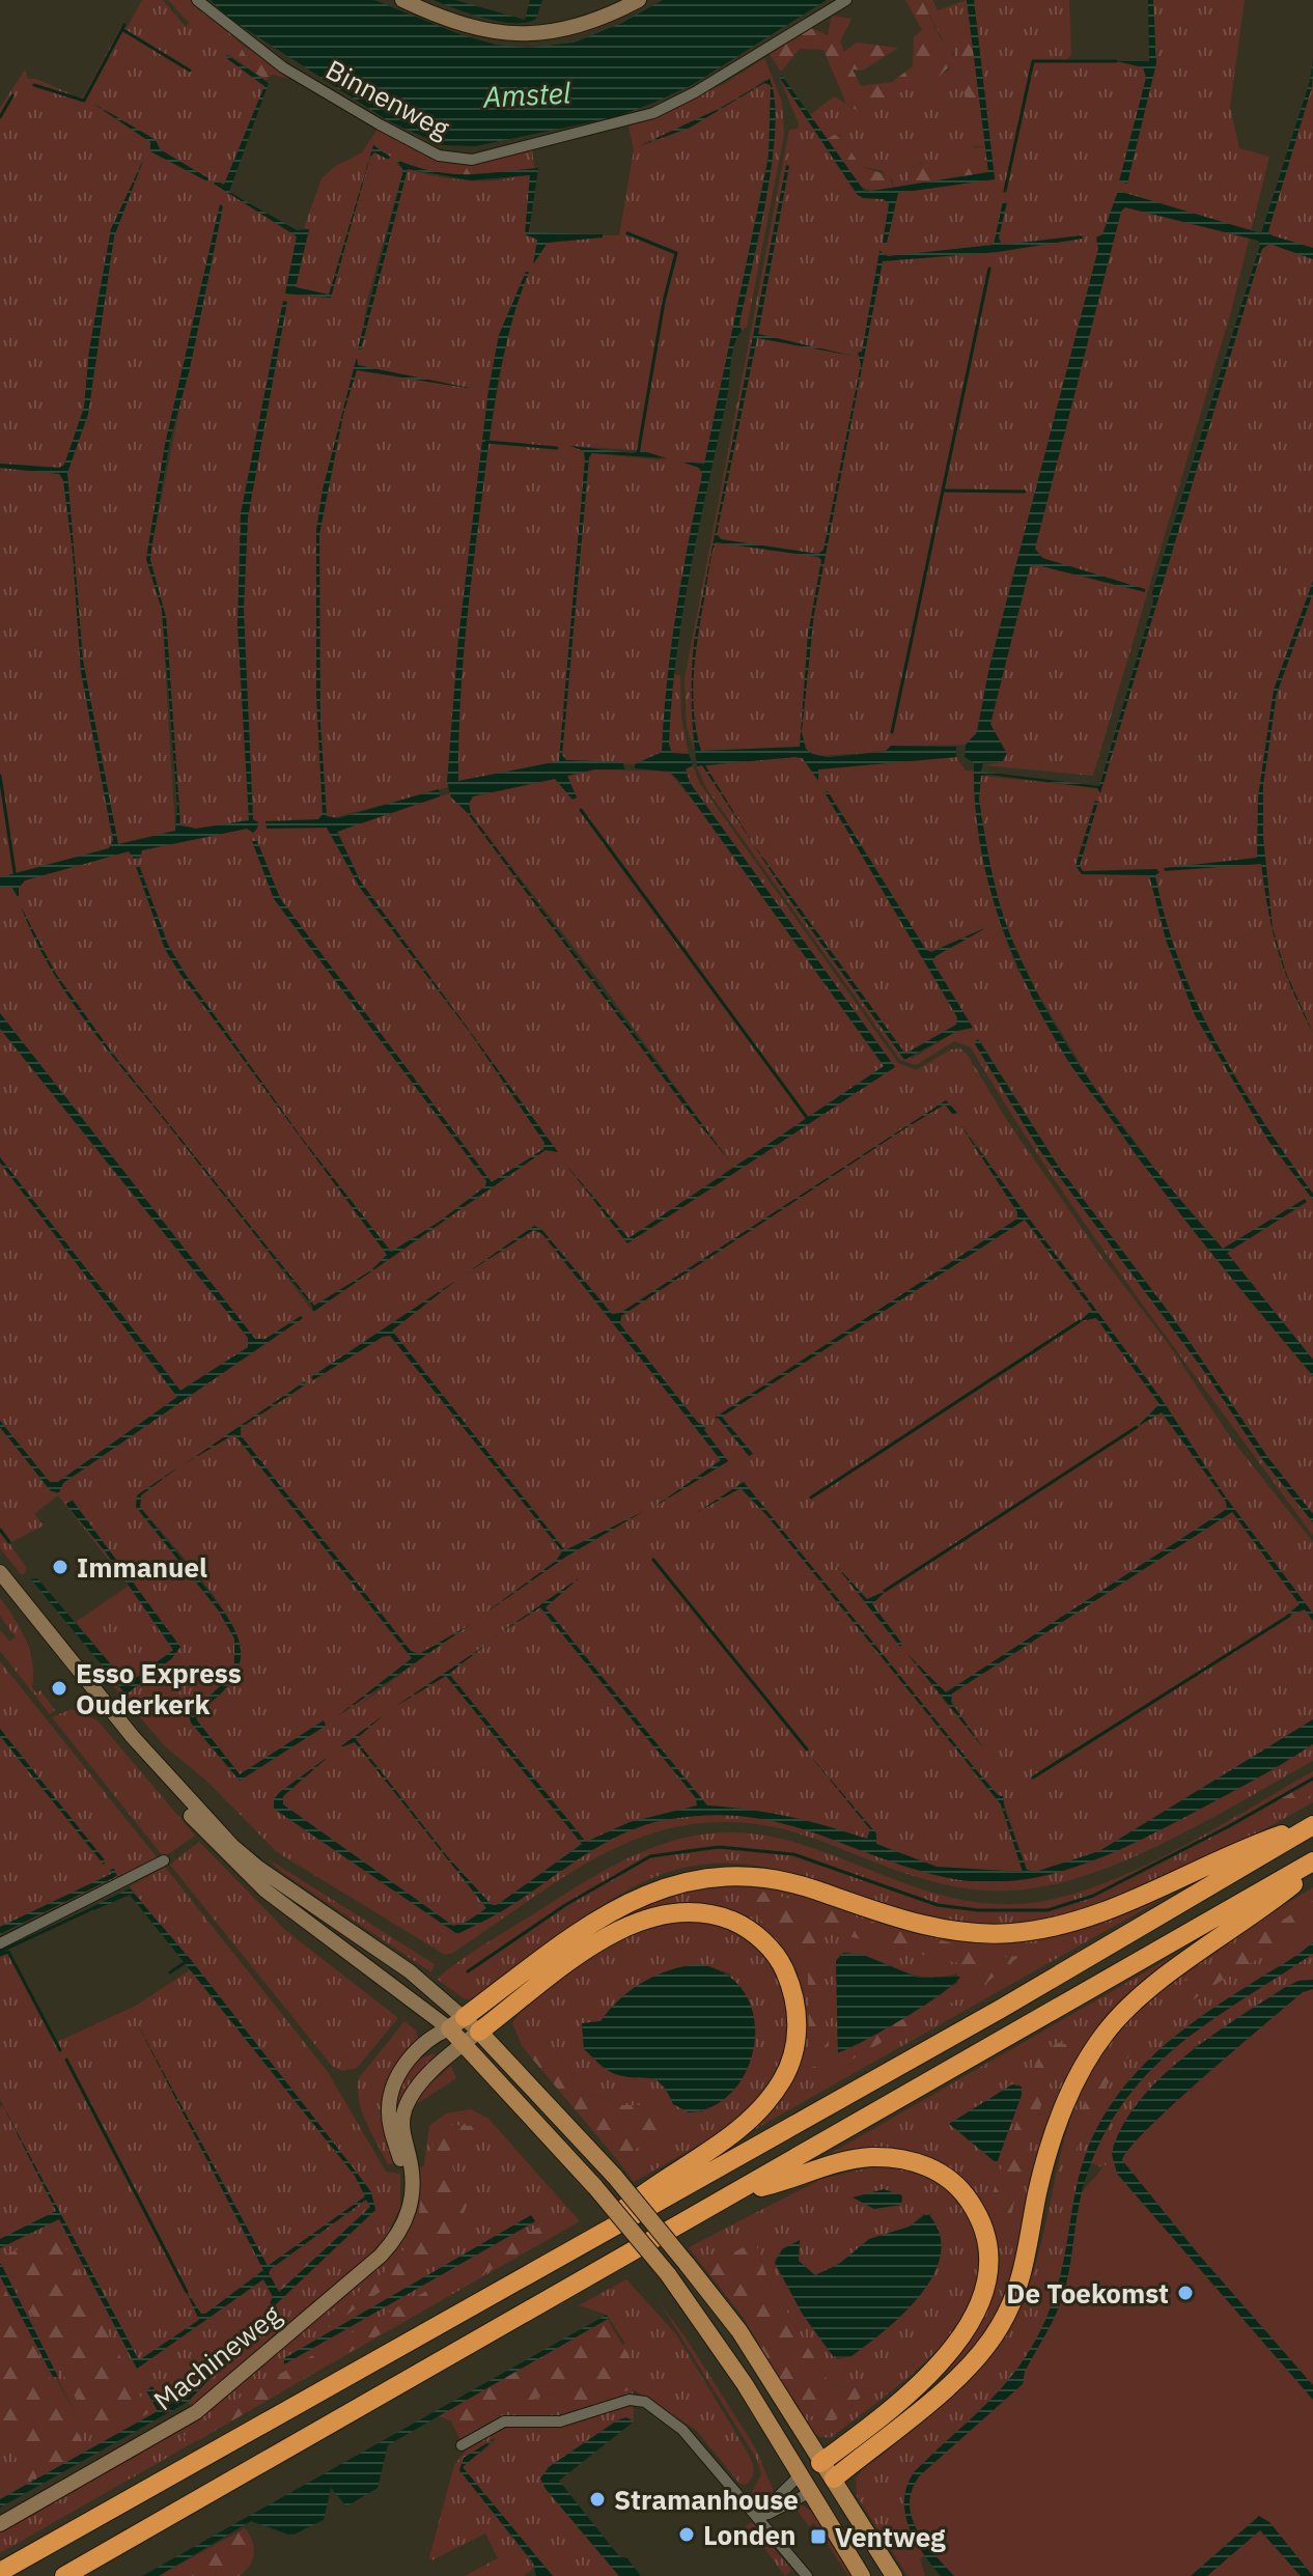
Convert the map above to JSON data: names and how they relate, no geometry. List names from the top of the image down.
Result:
{
  "streets": {
    "main road": ["Machineweg"],
    "street": ["Binnenweg"]
  },
  "water": ["Amstel"],
  "places": {
    "other": [
      "Immanuel",
      "Esso Express Ouderkerk",
      "De Toekomst",
      "Stramanhouse",
      "Londen"
    ],
    "transit": ["Ventweg"]
  }
}
